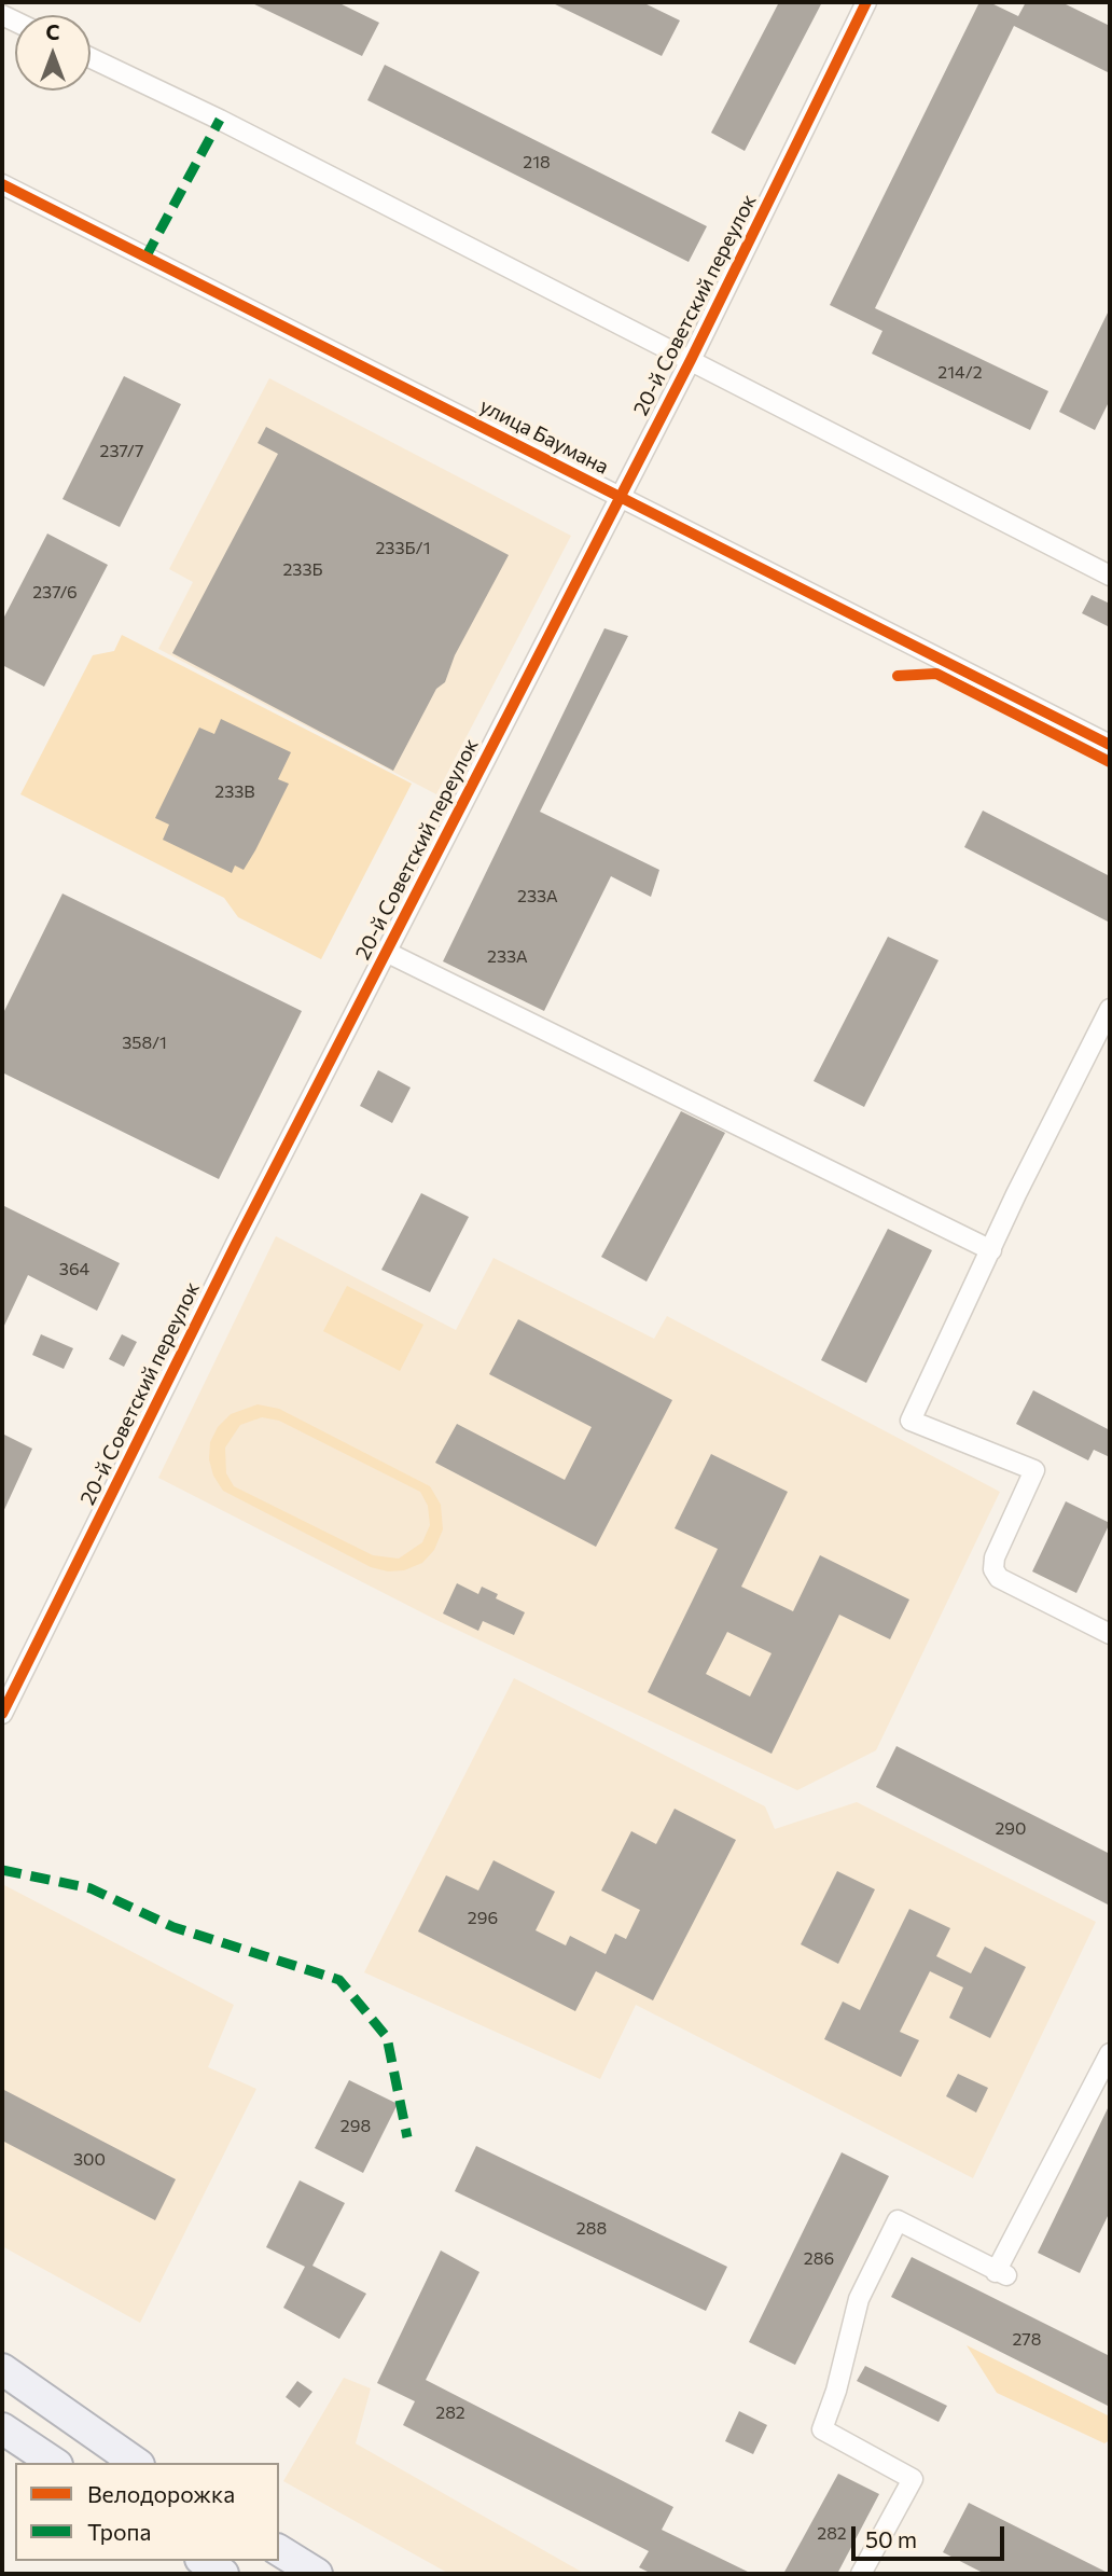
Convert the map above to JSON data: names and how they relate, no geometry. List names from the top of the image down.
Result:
{
  "streets": {
    "street": ["20-й Советский переулок", "улица Баумана"]
  },
  "crossings": [
    ["20-й Советский переулок", "улица Баумана"]
  ],
  "house_numbers": [
    "218",
    "214/2",
    "237/7",
    "233Б/1",
    "233Б",
    "237/6",
    "233В",
    "233А",
    "233А",
    "358/1",
    "364",
    "290",
    "296",
    "298",
    "300",
    "288",
    "286",
    "278",
    "282",
    "282"
  ],
  "legend": ["Велодорожка", "Тропа"],
  "scale_bar": "50 m",
  "north": "top"
}
